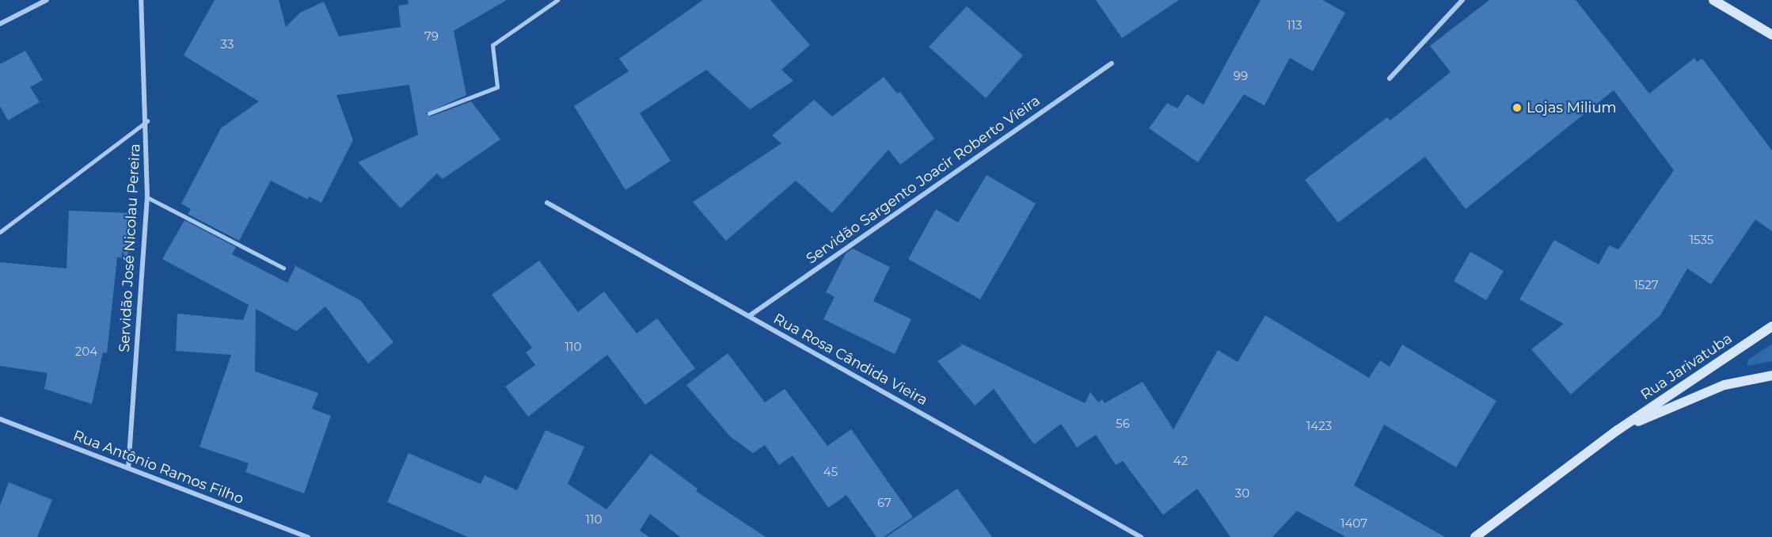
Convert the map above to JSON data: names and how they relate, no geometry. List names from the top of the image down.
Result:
{
  "streets": {
    "main road": ["Rua Jarivatuba"],
    "street": [
      "Servidão Sargento Joacir Roberto Vieira",
      "Servidão José Nicolau Pereira",
      "Rua Rosa Cândida Vieira",
      "Rua Antônio Ramos Filho"
    ]
  },
  "crossings": [
    ["Servidão Sargento Joacir Roberto Vieira", "Rua Rosa Cândida Vieira"],
    ["Servidão José Nicolau Pereira", "Rua Antônio Ramos Filho"]
  ],
  "places": ["Lojas Milium"],
  "house_numbers": [
    "113",
    "79",
    "33",
    "99",
    "1535",
    "1527",
    "110",
    "204",
    "56",
    "1423",
    "42",
    "45",
    "30",
    "67",
    "110",
    "1407"
  ]
}
